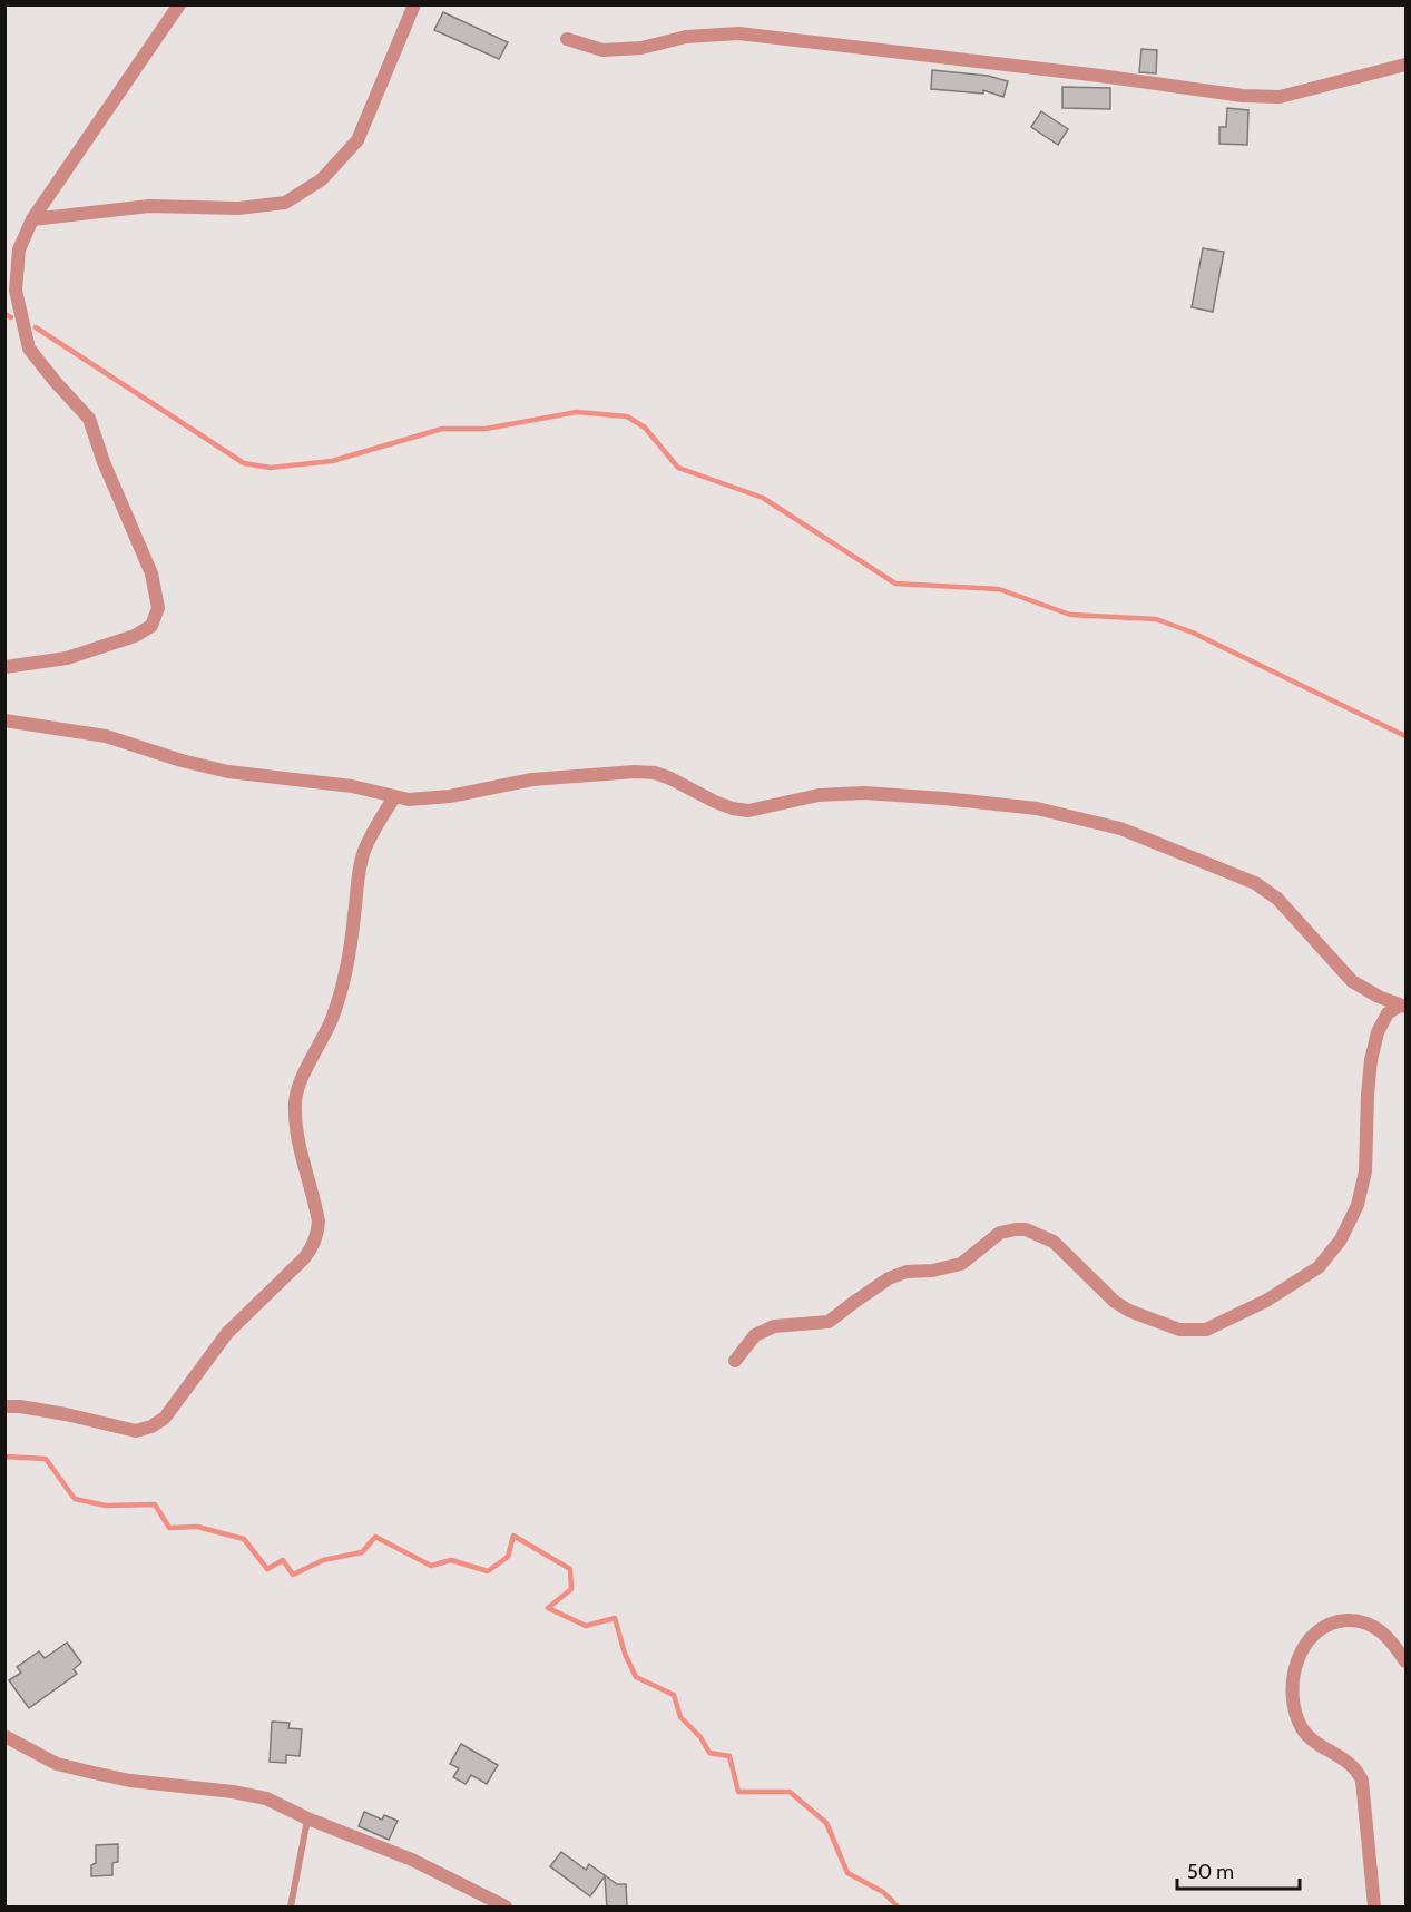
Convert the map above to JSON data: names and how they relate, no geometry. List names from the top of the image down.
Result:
{
  "scale_bar": "50 m"
}
